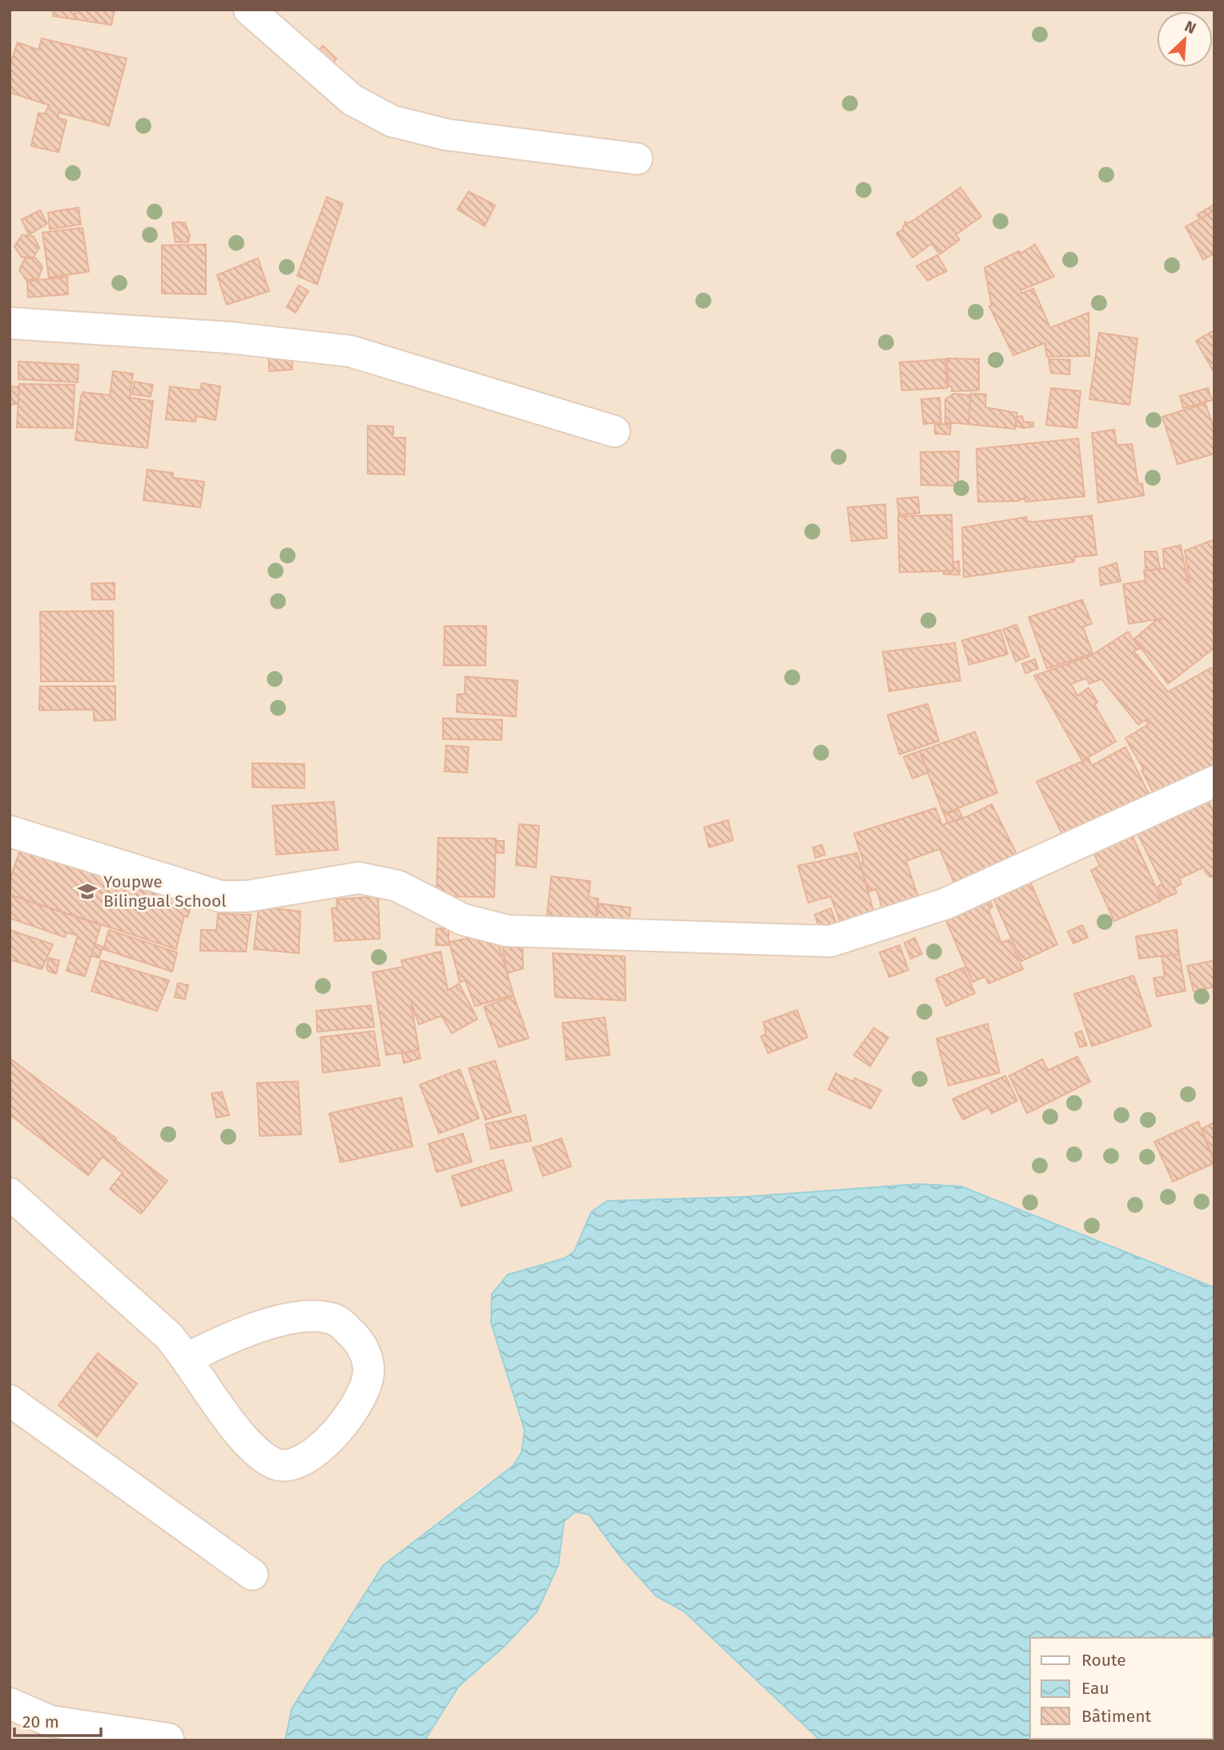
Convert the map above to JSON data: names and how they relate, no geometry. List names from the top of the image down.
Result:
{
  "places": {
    "school or university": ["Youpwe Bilingual School"]
  },
  "legend": ["Route", "Eau", "Bâtiment"],
  "scale_bar": "20 m",
  "north": "top right"
}
